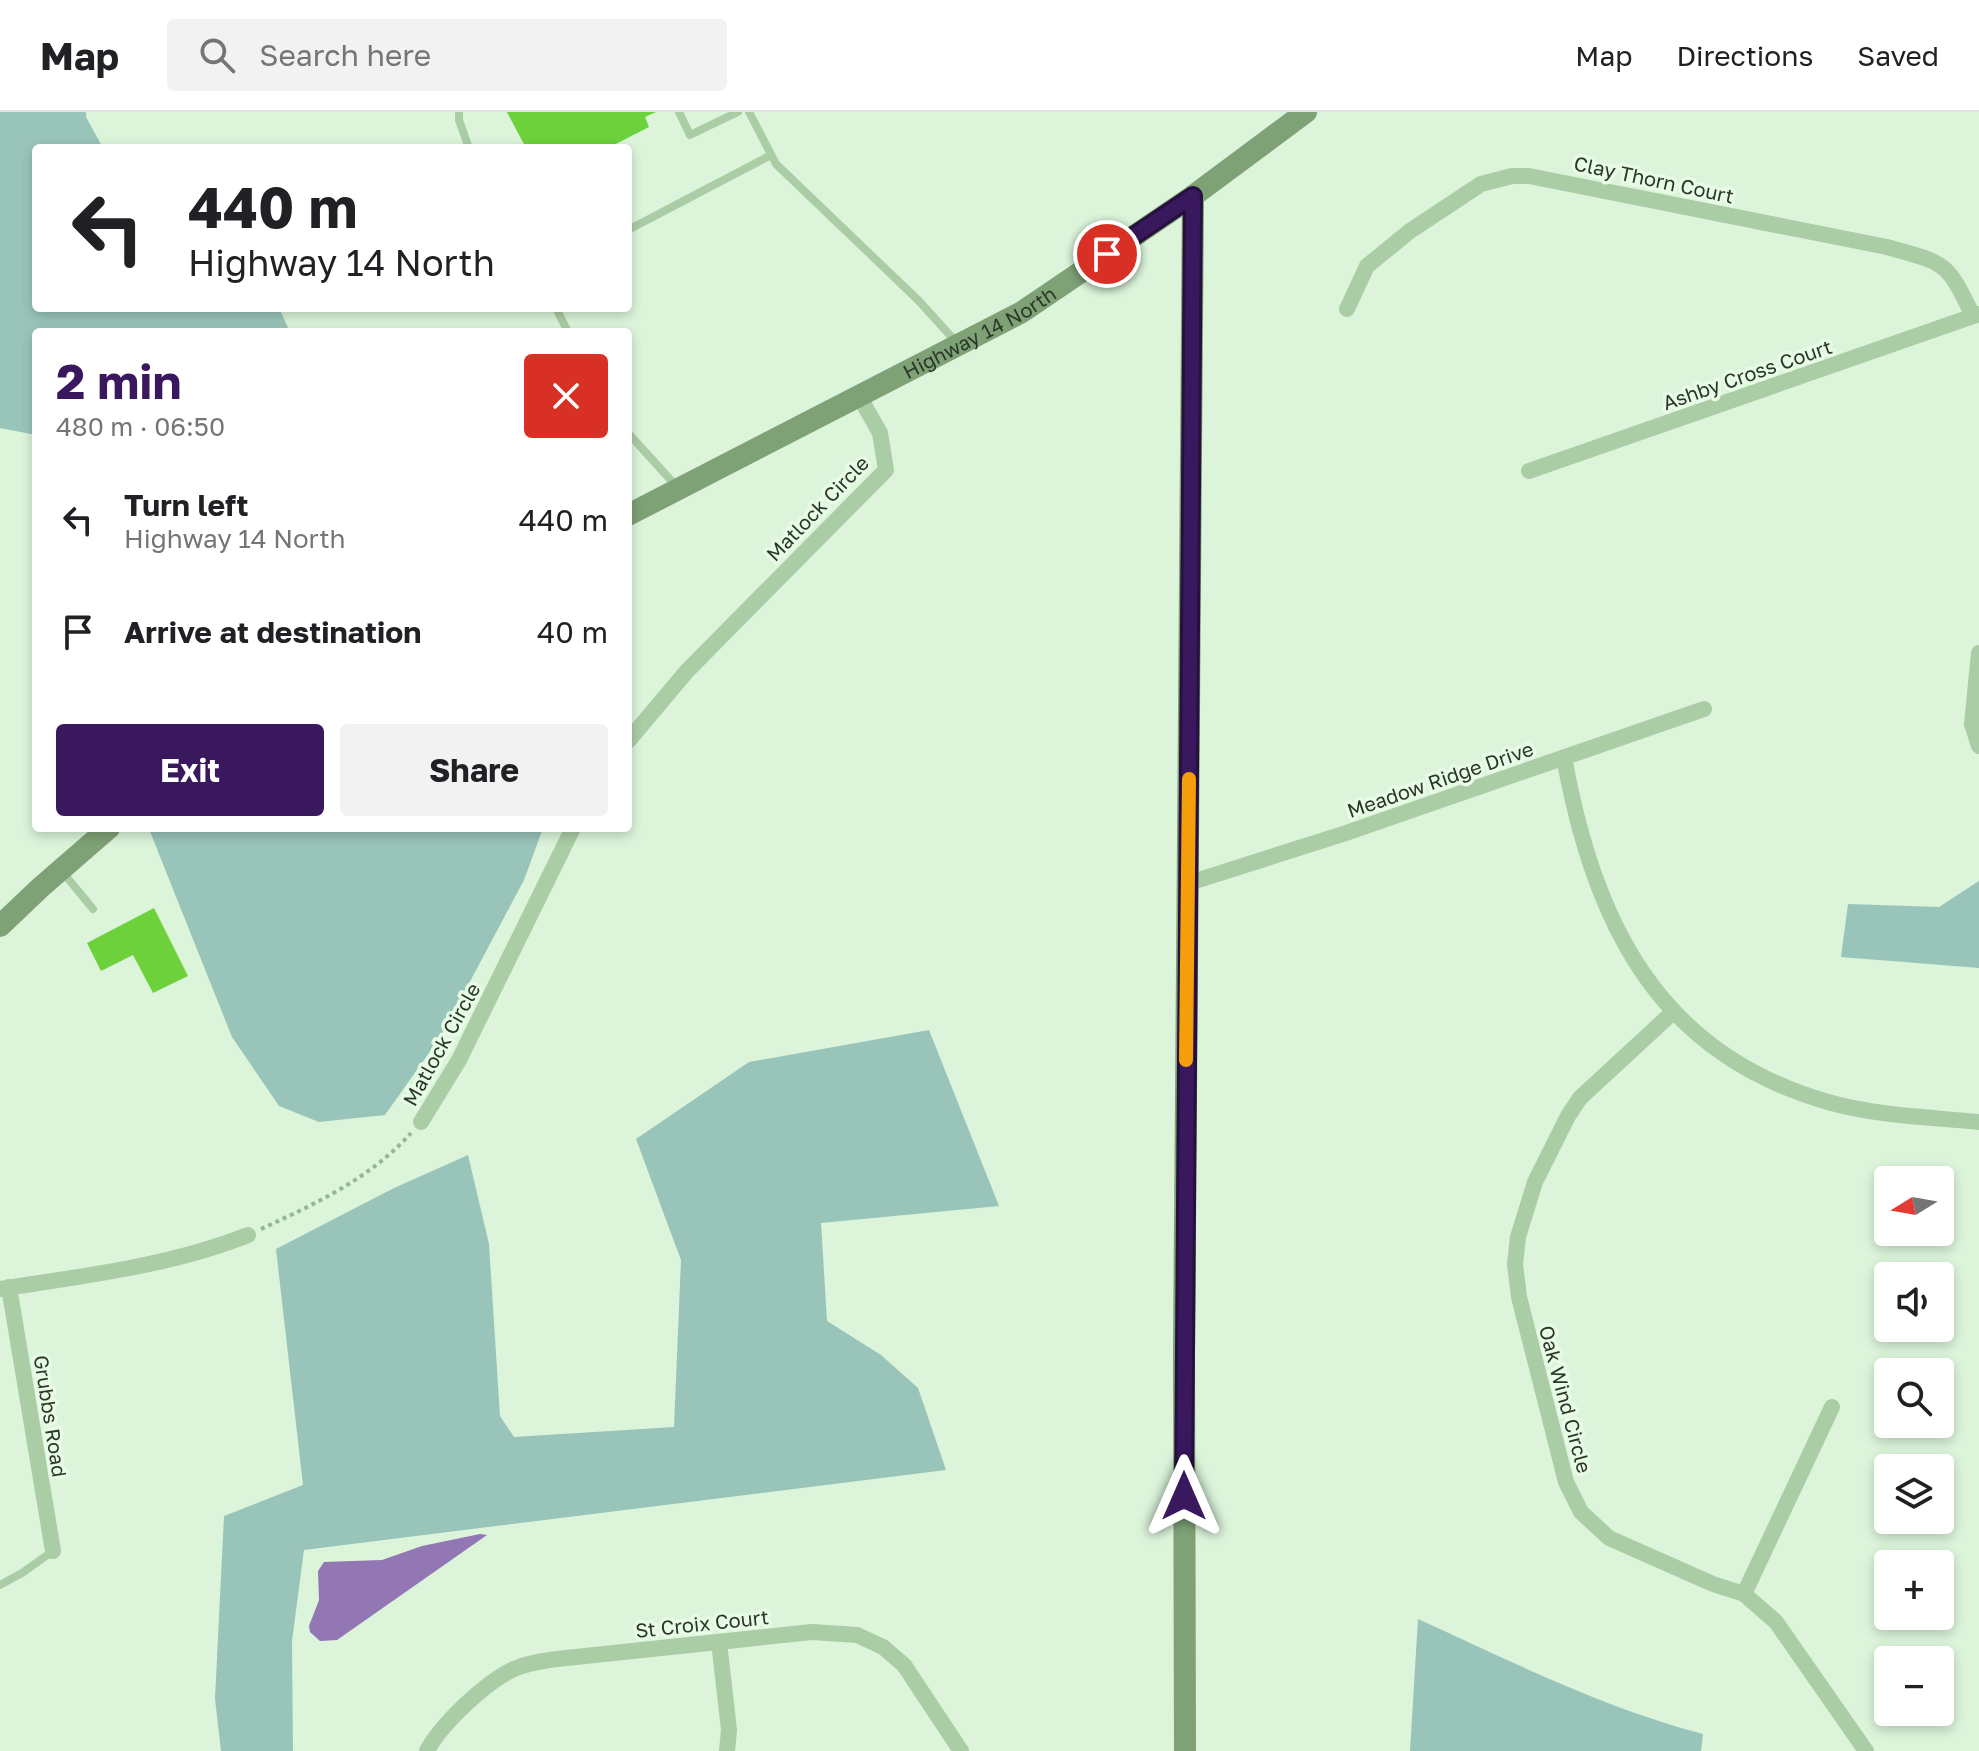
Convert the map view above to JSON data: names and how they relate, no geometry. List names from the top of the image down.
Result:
{
  "streets": {
    "street": [
      "Clay Thorn Court",
      "Highway 14 North",
      "Ashby Cross Court",
      "Matlock Circle",
      "Meadow Ridge Drive",
      "Oak Wind Circle",
      "Grubbs Road",
      "St Croix Court"
    ]
  },
  "crossings": [
    ["Clay Thorn Court", "Ashby Cross Court"],
    ["Highway 14 North", "Matlock Circle"]
  ],
  "north": "left",
  "page": {
    "header": "Map",
    "search": "Search here",
    "nav": ["Map", "Directions", "Saved"],
    "turn": ["440 m", "Highway 14 North"],
    "heading": ["2 min", "480 m · 06:50"],
    "list": [
      {
        "name": "Turn left",
        "note": "Highway 14 North",
        "value": "440 m"
      },
      {
        "name": "Arrive at destination",
        "value": "40 m"
      }
    ],
    "buttons": ["Exit", "Share"],
    "map_buttons": ["+", "−"]
  }
}
